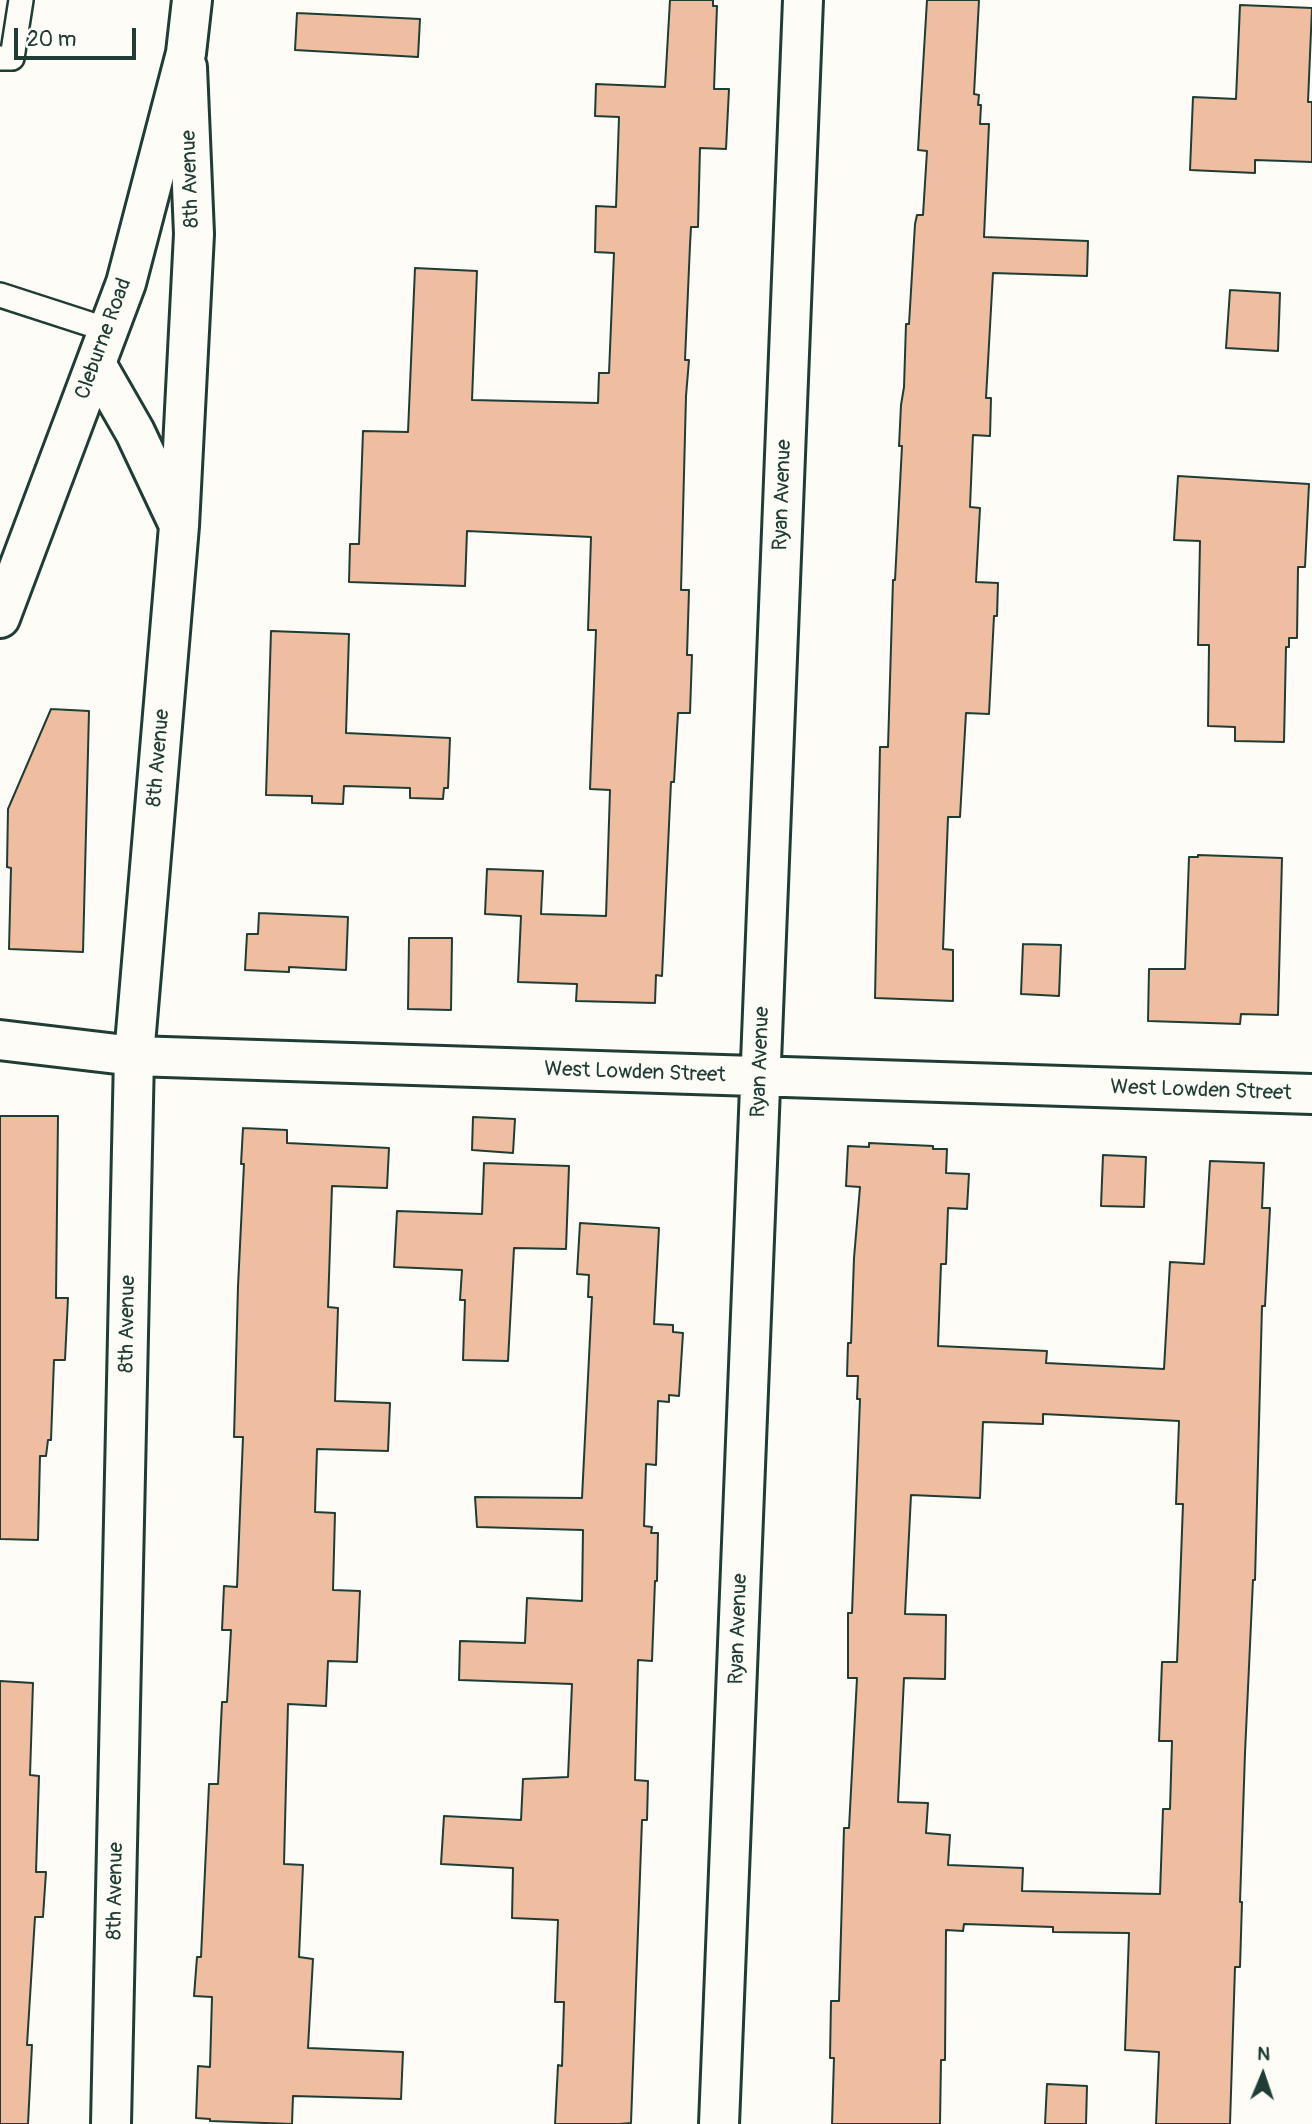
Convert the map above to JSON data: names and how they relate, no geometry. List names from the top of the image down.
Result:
{
  "streets": {
    "street": [
      "8th Avenue",
      "Cleburne Road",
      "Ryan Avenue",
      "West Lowden Street"
    ]
  },
  "crossings": [
    ["8th Avenue", "Cleburne Road"],
    ["8th Avenue", "West Lowden Street"],
    ["Ryan Avenue", "West Lowden Street"]
  ],
  "scale_bar": "20 m",
  "north": "top"
}
